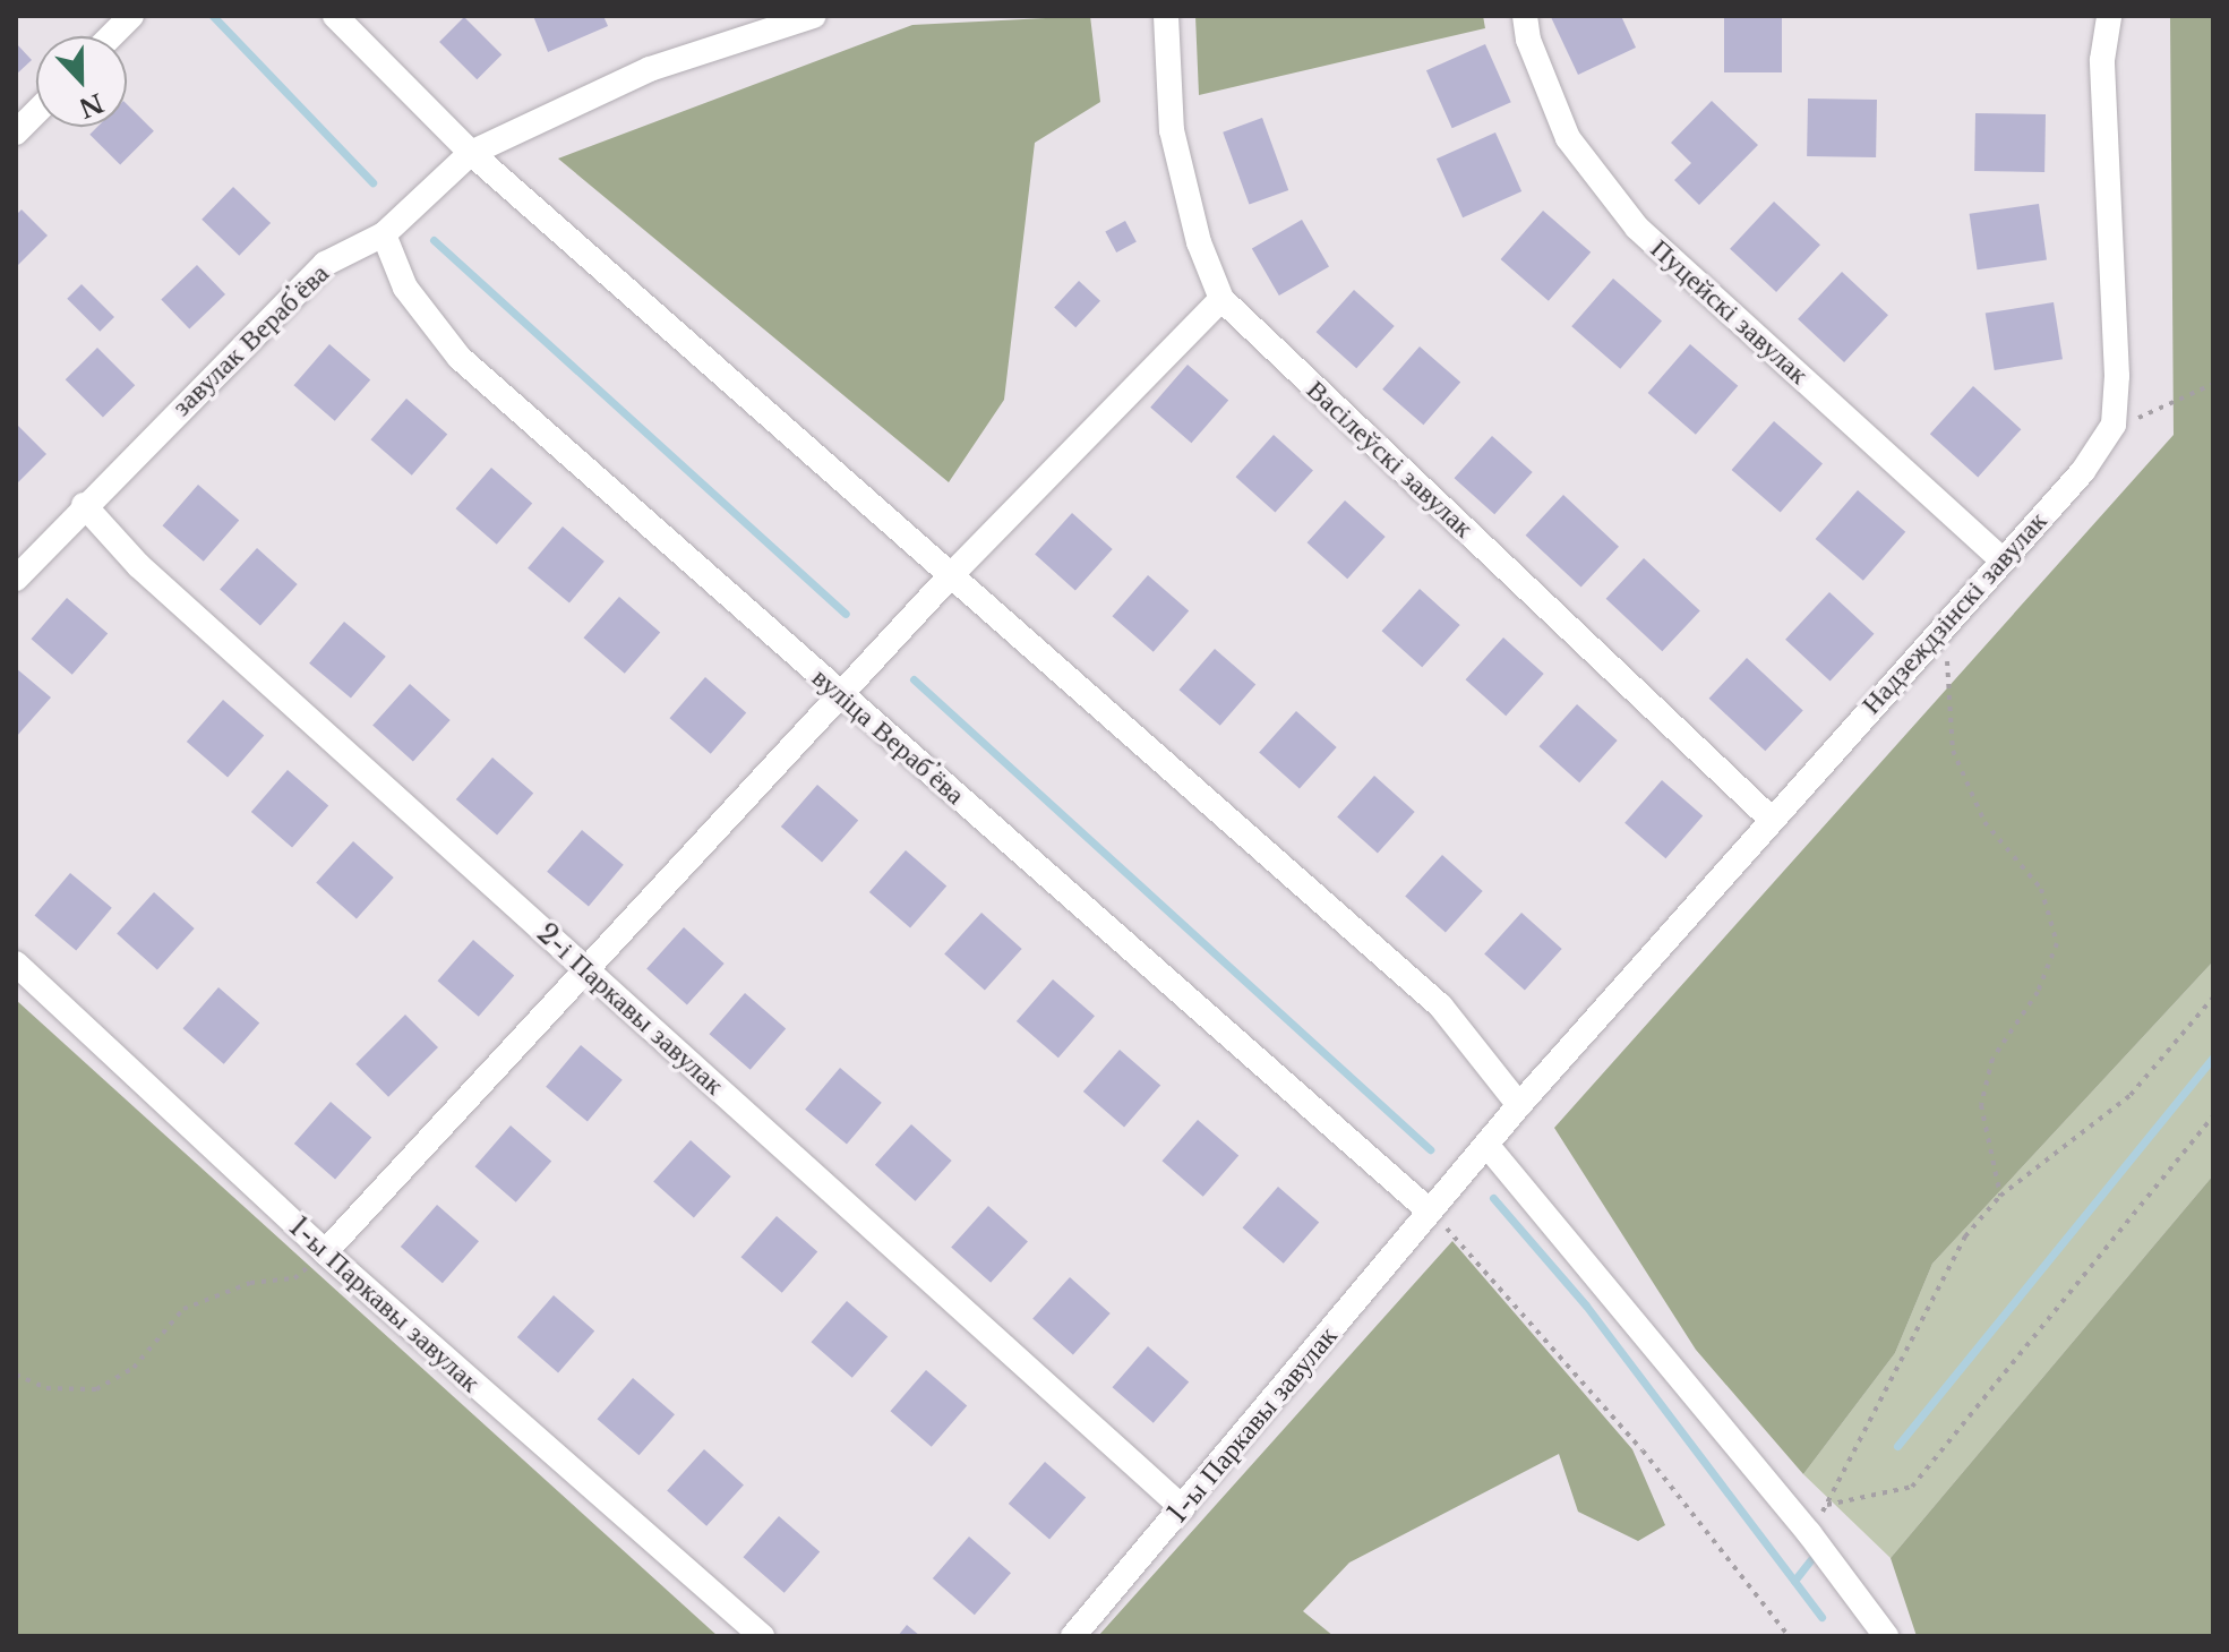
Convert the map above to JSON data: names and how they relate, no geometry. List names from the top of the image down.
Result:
{
  "streets": {
    "street": [
      "Пуцейскі завулак",
      "завулак Верабʼёва",
      "Васілеўскі завулак",
      "Надзеждзінскі завулак",
      "вуліца Верабʼёва",
      "2-і Паркавы завулак",
      "1-ы Паркавы завулак"
    ]
  },
  "crossings": [
    ["Пуцейскі завулак", "Надзеждзінскі завулак"],
    ["завулак Верабʼёва", "вуліца Верабʼёва"],
    ["завулак Верабʼёва", "2-і Паркавы завулак"],
    ["Васілеўскі завулак", "Надзеждзінскі завулак"],
    ["Надзеждзінскі завулак", "1-ы Паркавы завулак"],
    ["вуліца Верабʼёва", "1-ы Паркавы завулак"],
    ["2-і Паркавы завулак", "1-ы Паркавы завулак"]
  ],
  "north": "bottom"
}
